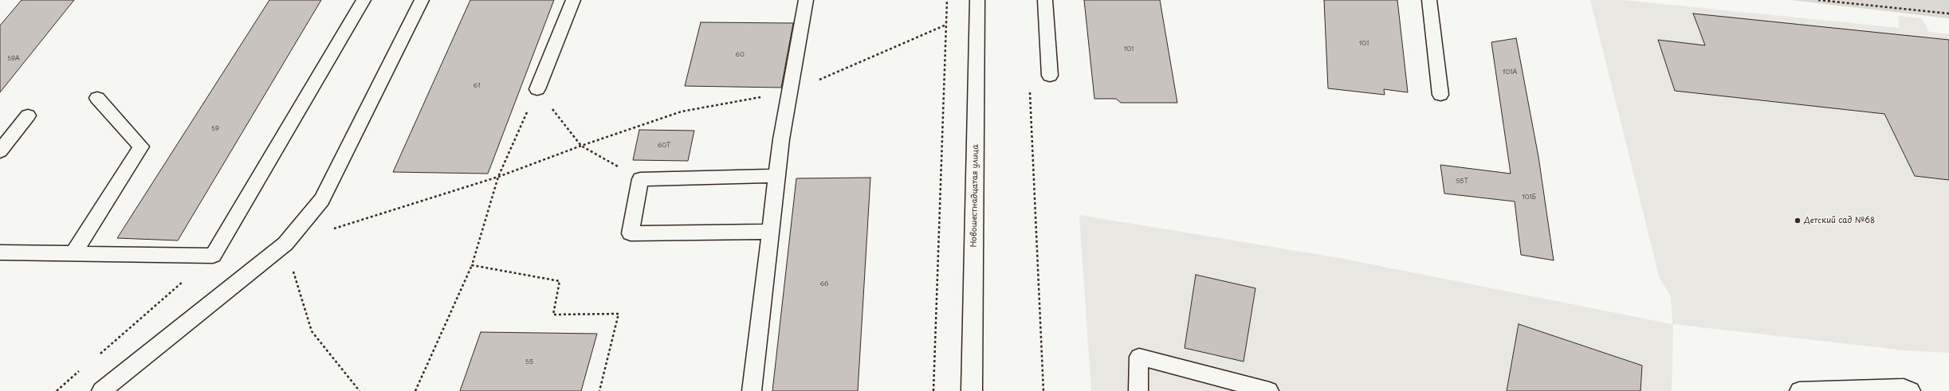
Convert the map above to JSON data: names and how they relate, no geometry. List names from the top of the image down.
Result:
{
  "streets": {
    "street": ["Новошестнадцатая улица"]
  },
  "places": ["Детский сад №68"],
  "house_numbers": [
    "101",
    "101",
    "60",
    "59А",
    "101А",
    "61",
    "59",
    "60Т",
    "55Т",
    "101Б",
    "66",
    "55"
  ]
}
